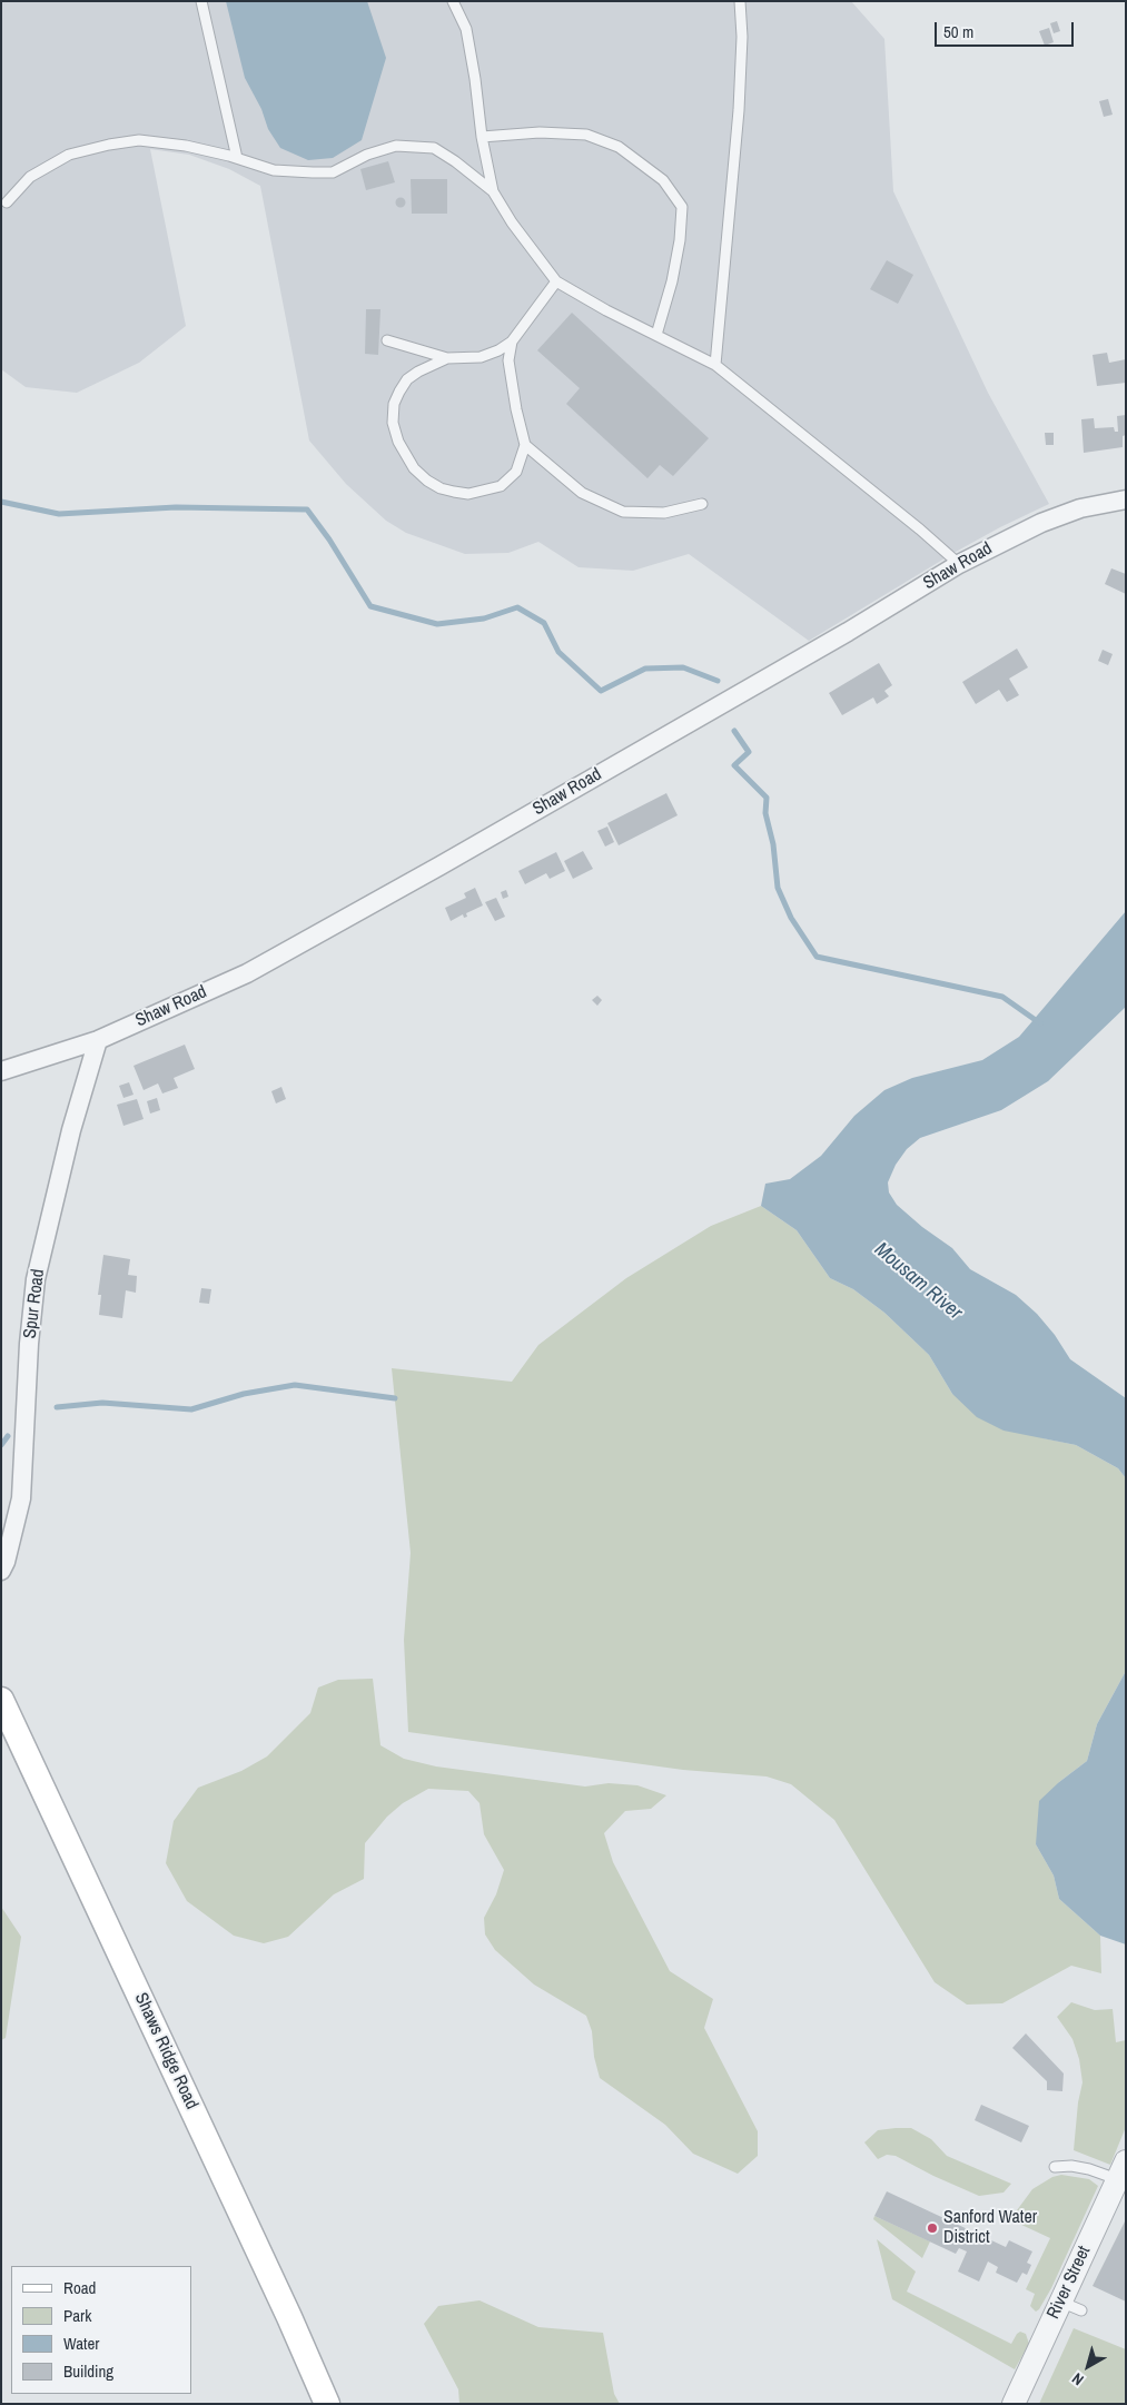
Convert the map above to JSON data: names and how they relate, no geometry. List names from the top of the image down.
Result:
{
  "streets": {
    "main road": ["Shaws Ridge Road"],
    "street": ["Shaw Road", "Spur Road", "River Street"]
  },
  "crossings": [
    ["Shaw Road", "Spur Road"]
  ],
  "water": ["Mousam River"],
  "places": ["Sanford Water District"],
  "legend": [
    "Road",
    "Park",
    "Water",
    "Building"
  ],
  "scale_bar": "50 m",
  "north": "bottom left"
}
